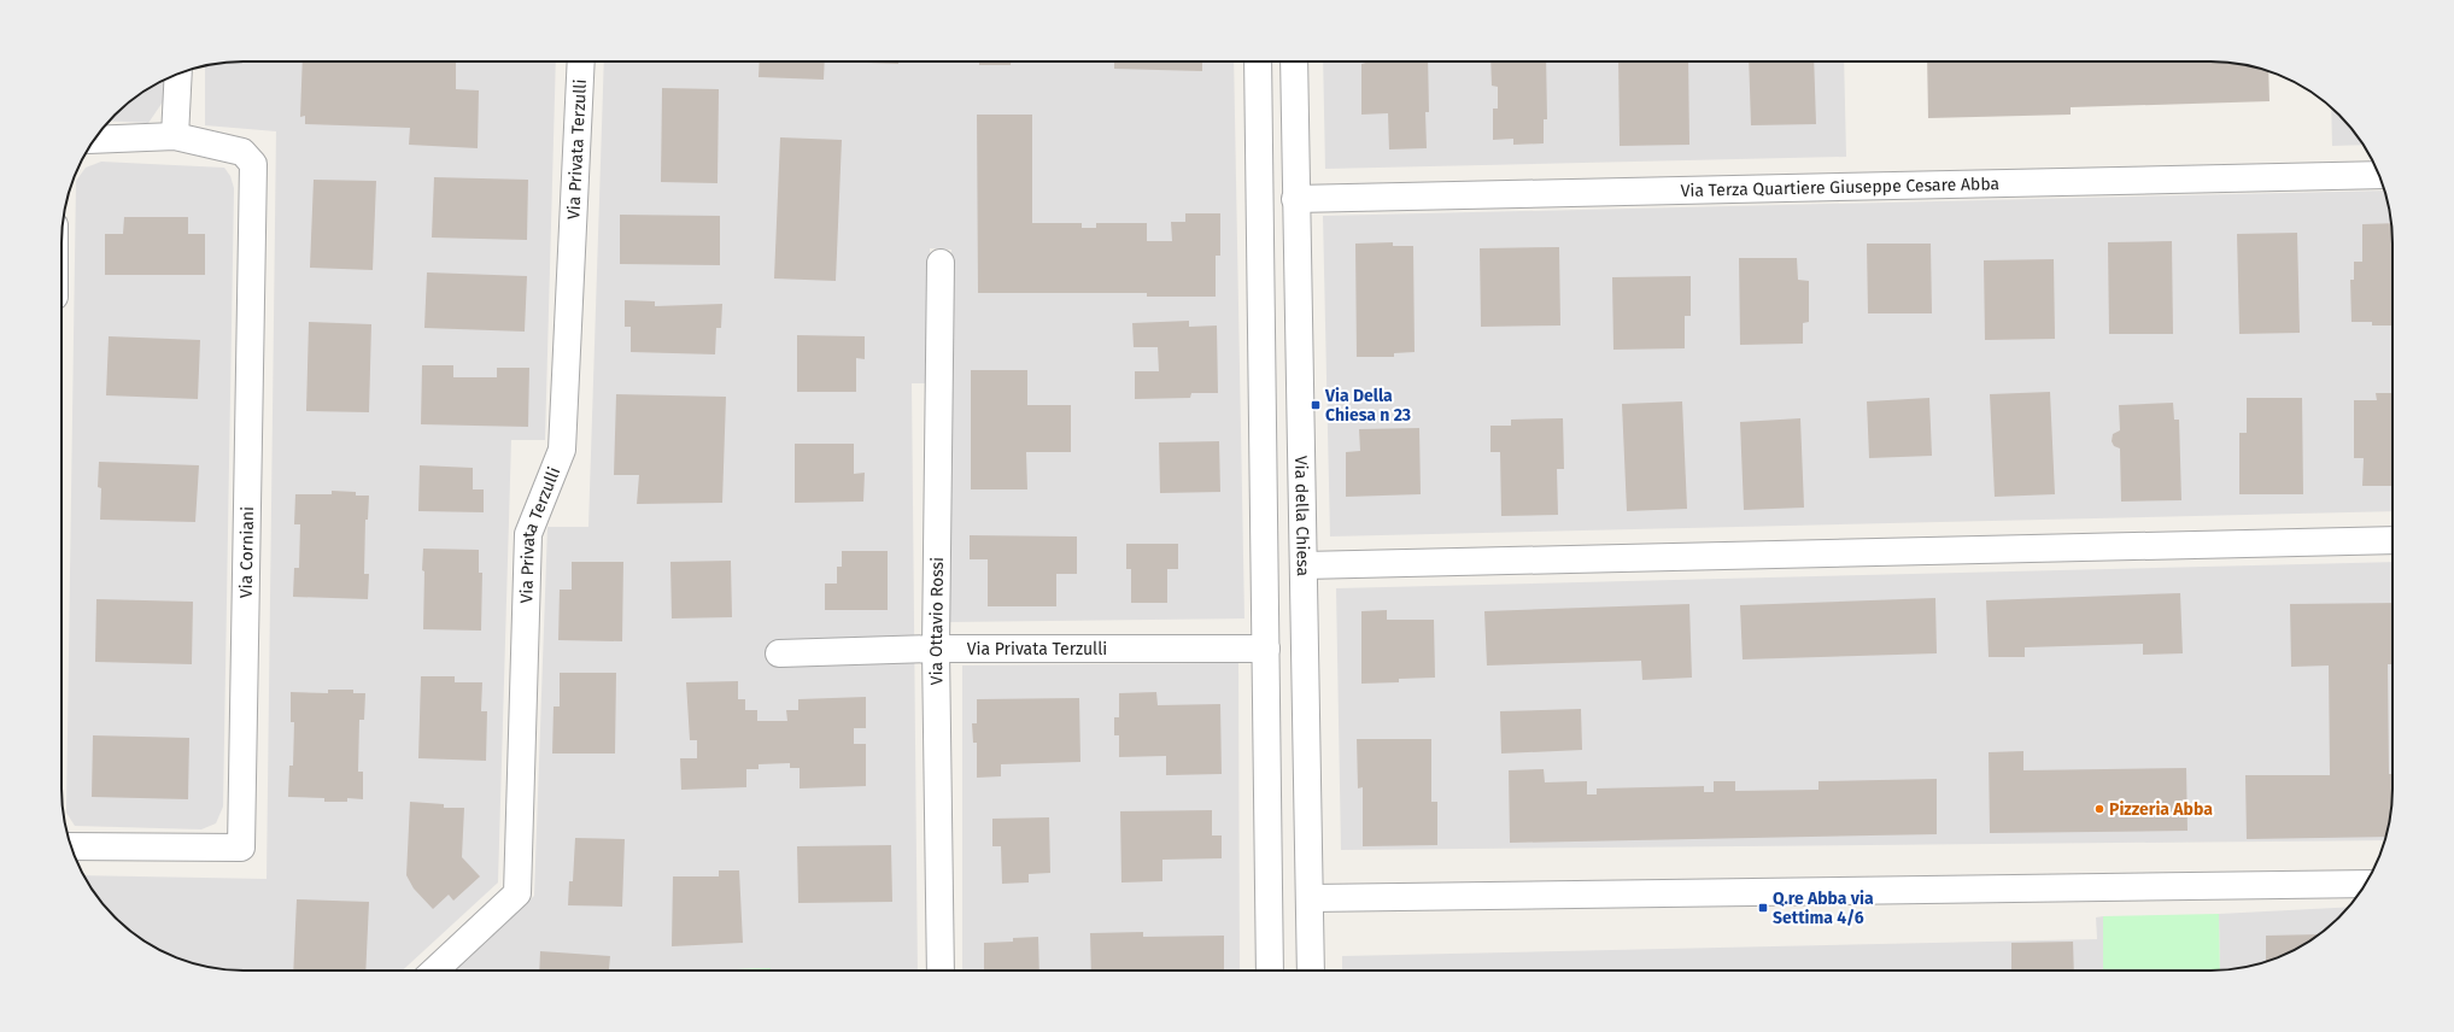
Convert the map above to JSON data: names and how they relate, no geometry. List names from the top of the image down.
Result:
{
  "streets": {
    "street": [
      "Via Privata Terzulli",
      "Via Terza Quartiere Giuseppe Cesare Abba",
      "Via della Chiesa",
      "Via Corniani",
      "Via Ottavio Rossi"
    ]
  },
  "crossings": [
    ["Via Privata Terzulli", "Via Ottavio Rossi"],
    ["Via Terza Quartiere Giuseppe Cesare Abba", "Via della Chiesa"]
  ],
  "places": {
    "transit": ["Via Della Chiesa n 23", "Q.re Abba via Settima 4/6"],
    "other": ["Pizzeria Abba"]
  }
}
